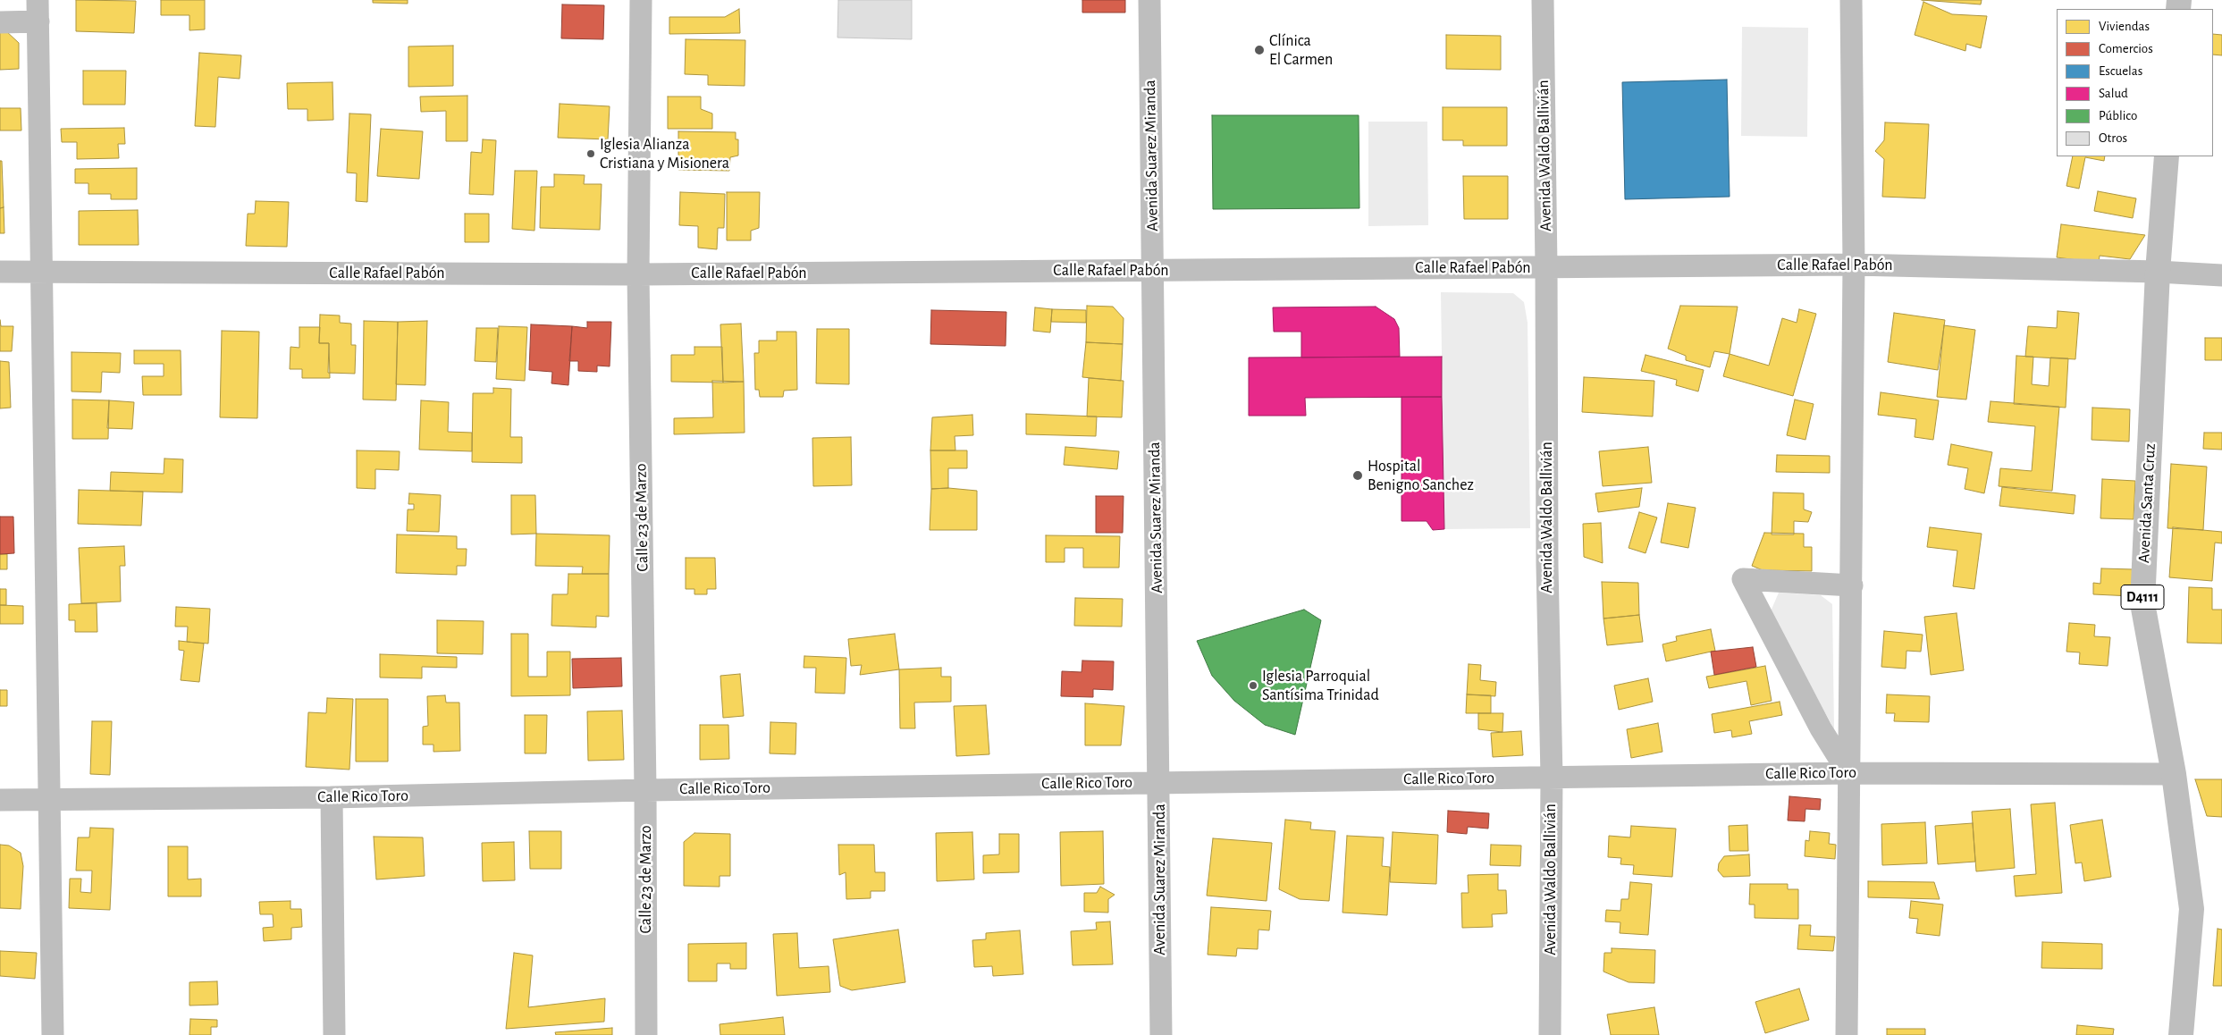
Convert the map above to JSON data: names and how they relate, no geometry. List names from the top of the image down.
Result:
{
  "streets": {
    "main road": ["Avenida Santa Cruz", "D4111"],
    "street": [
      "Avenida Suarez Miranda",
      "Avenida Waldo Ballivián",
      "Calle Rafael Pabón",
      "Calle 23 de Marzo",
      "Calle Rico Toro"
    ]
  },
  "crossings": [
    ["Avenida Suarez Miranda", "Calle Rafael Pabón"],
    ["Avenida Suarez Miranda", "Calle Rico Toro"],
    ["Avenida Waldo Ballivián", "Calle Rafael Pabón"],
    ["Avenida Waldo Ballivián", "Calle Rico Toro"],
    ["Calle Rafael Pabón", "Avenida Santa Cruz"],
    ["Calle Rafael Pabón", "Calle 23 de Marzo"],
    ["Avenida Santa Cruz", "Calle Rico Toro"],
    ["Calle 23 de Marzo", "Calle Rico Toro"]
  ],
  "places": [
    "Clínica El Carmen",
    "Iglesia Alianza Cristiana y Misionera",
    "Hospital Benigno Sanchez",
    "Iglesia Parroquial Santísima Trinidad"
  ],
  "legend": [
    "Viviendas",
    "Comercios",
    "Escuelas",
    "Salud",
    "Público",
    "Otros"
  ]
}
